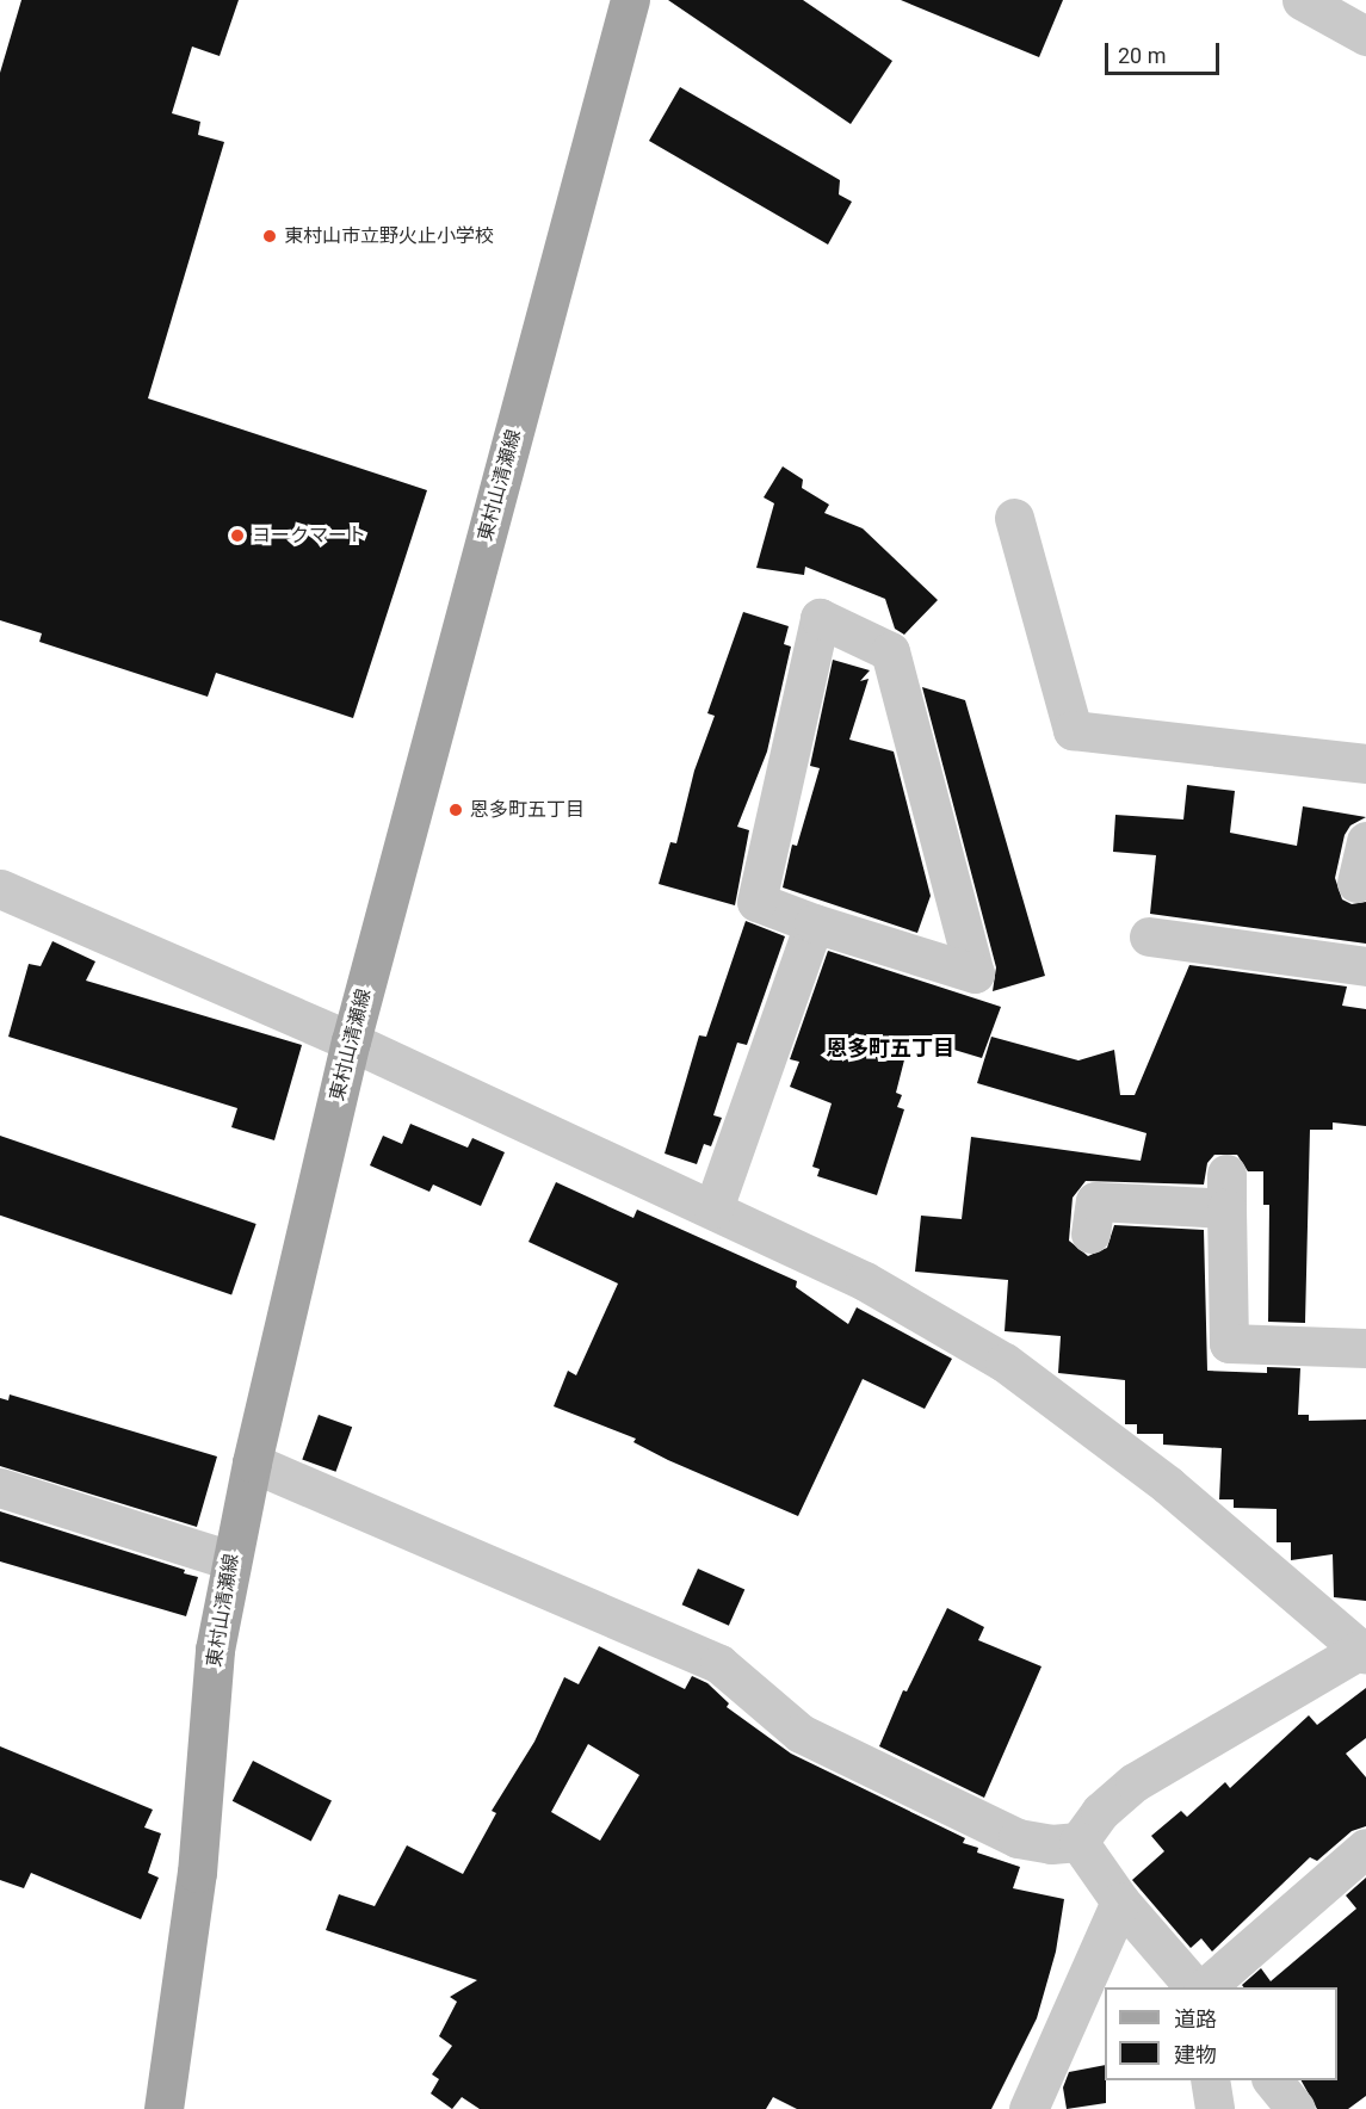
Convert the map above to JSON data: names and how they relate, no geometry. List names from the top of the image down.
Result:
{
  "streets": {
    "main road": ["東村山清瀬線"]
  },
  "districts": ["恩多町五丁目"],
  "places": ["東村山市立野火止小学校", "ヨークマート", "恩多町五丁目"],
  "legend": ["道路", "建物"],
  "scale_bar": "20 m"
}
